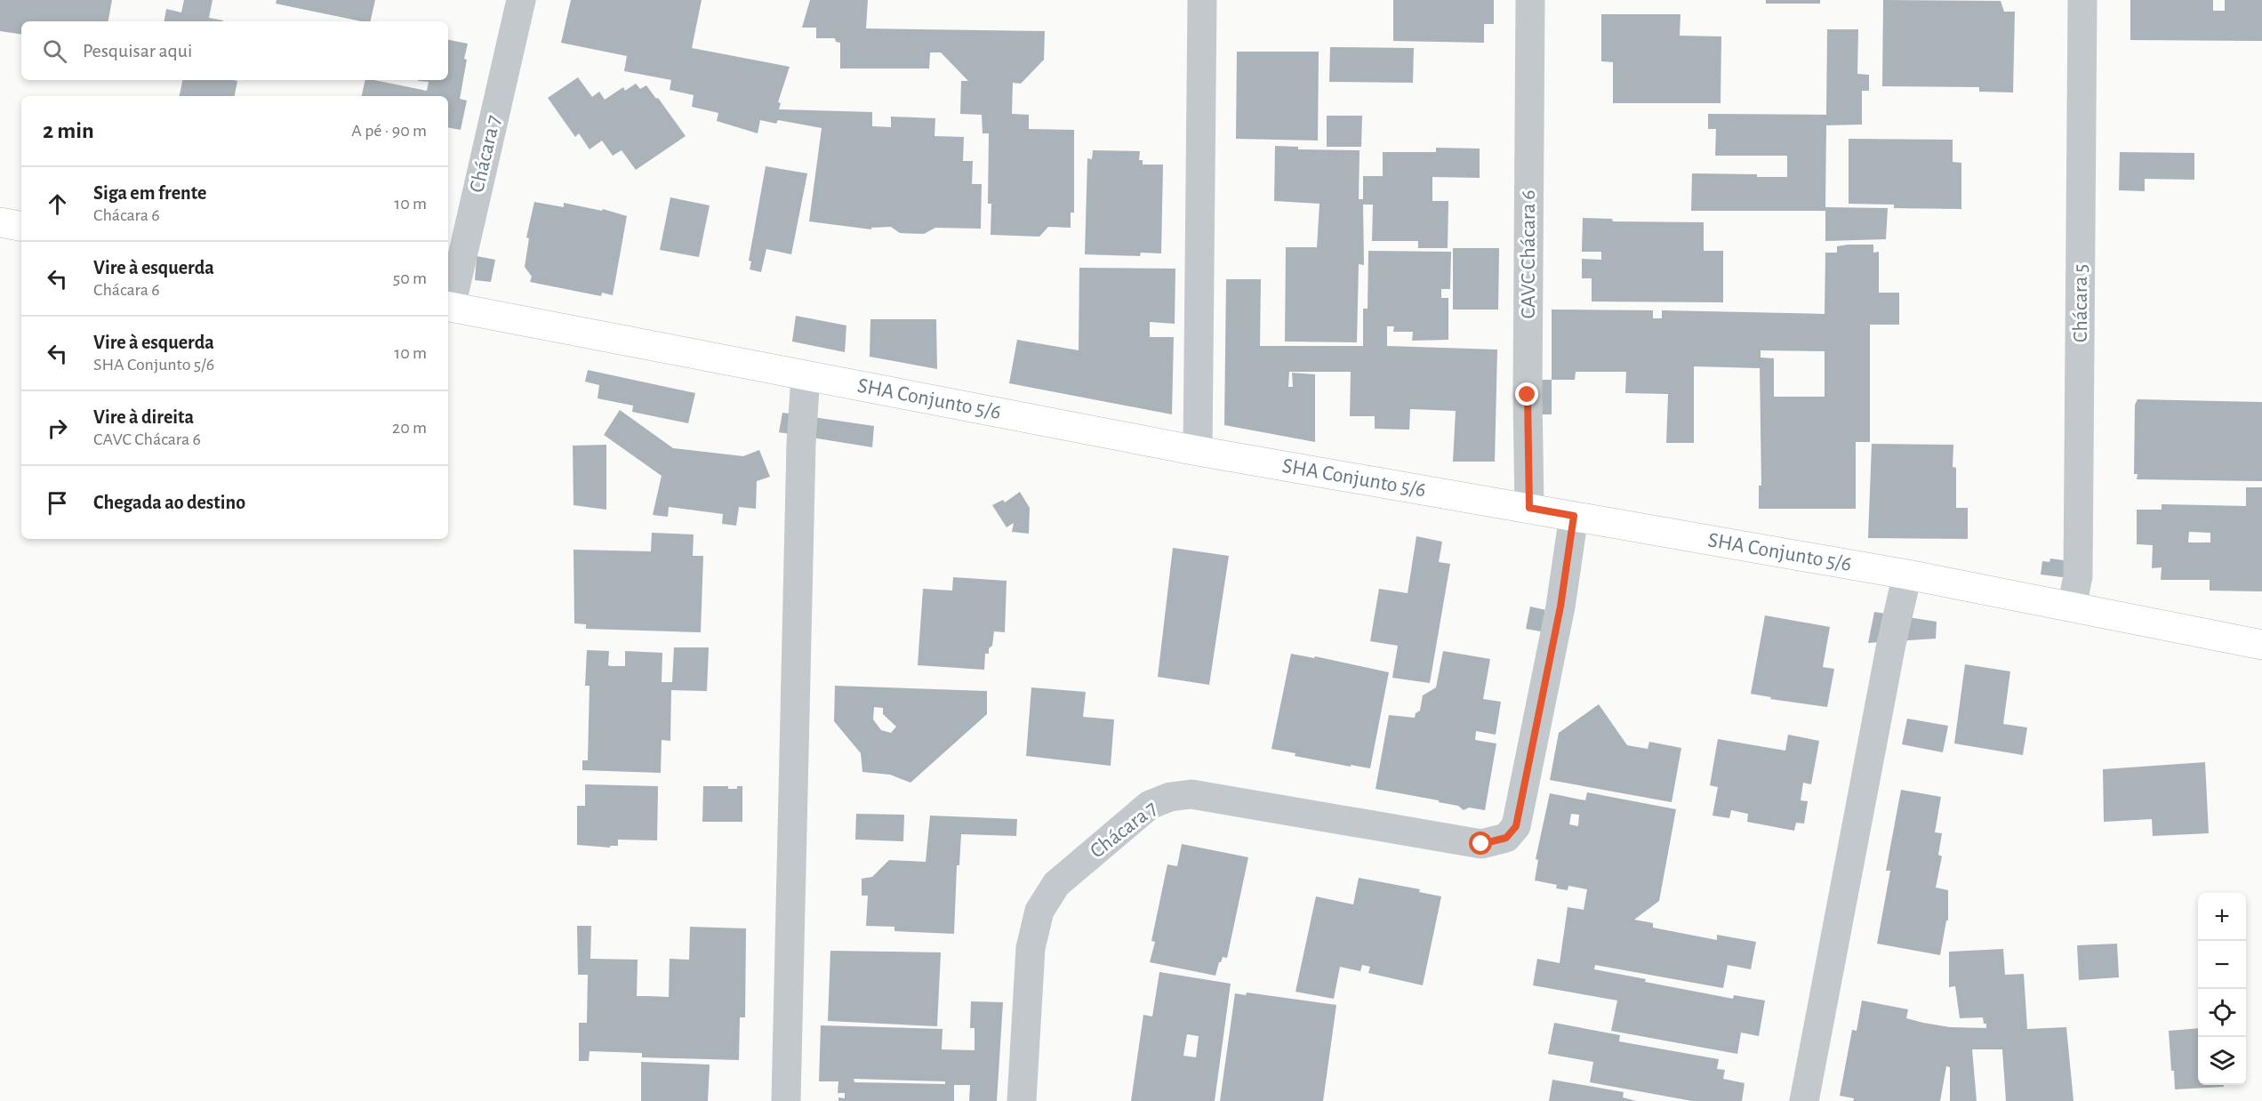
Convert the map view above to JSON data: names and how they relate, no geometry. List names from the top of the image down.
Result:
{
  "streets": {
    "street": [
      "Chácara 7",
      "CAVC Chácara 6",
      "Chácara 5",
      "SHA Conjunto 5/6"
    ]
  },
  "crossings": [
    ["Chácara 7", "SHA Conjunto 5/6"],
    ["CAVC Chácara 6", "SHA Conjunto 5/6"],
    ["Chácara 5", "SHA Conjunto 5/6"]
  ],
  "page": {
    "search": "Pesquisar aqui",
    "heading": ["2 min", "A pé · 90 m"],
    "list": [
      ["Siga em frente", "Chácara 6", "10 m"],
      ["Vire à esquerda", "Chácara 6", "50 m"],
      ["Vire à esquerda", "SHA Conjunto 5/6", "10 m"],
      ["Vire à direita", "CAVC Chácara 6", "20 m"],
      "Chegada ao destino"
    ],
    "map_buttons": ["+", "−"]
  }
}
